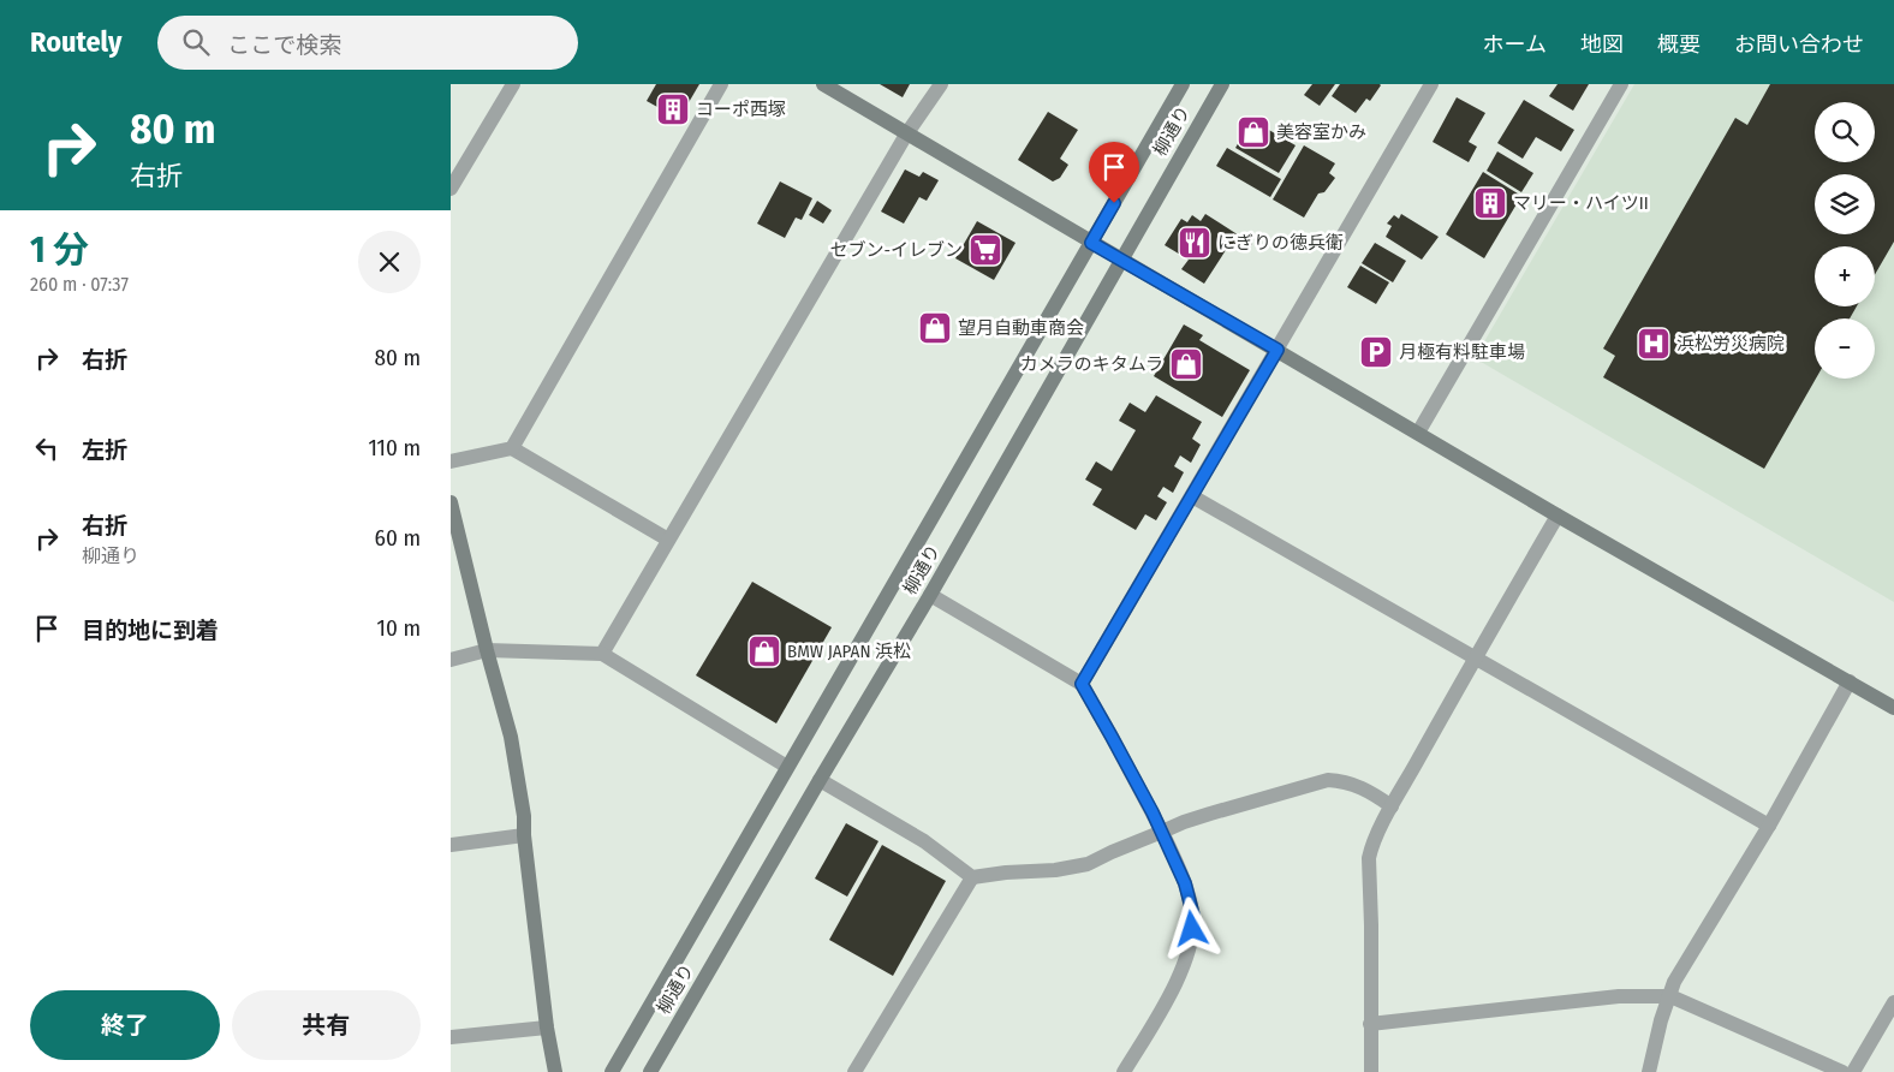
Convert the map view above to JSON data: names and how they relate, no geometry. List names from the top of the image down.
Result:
{
  "streets": {
    "street": ["柳通り"]
  },
  "places": {
    "building": ["コーポ西塚", "マリー・ハイツII"],
    "shop": [
      "美容室かみ",
      "望月自動車商会",
      "カメラのキタムラ",
      "BMW JAPAN 浜松"
    ],
    "restaurant": ["にぎりの徳兵衛"],
    "supermarket": ["セブン-イレブン"],
    "hospital": ["浜松労災病院"],
    "parking": ["月極有料駐車場"]
  },
  "page": {
    "header": "Routely",
    "search": "ここで検索",
    "nav": [
      "ホーム",
      "地図",
      "概要",
      "お問い合わせ"
    ],
    "turn": ["80 m", "右折"],
    "map_buttons": ["+", "−"],
    "heading": ["1 分", "260 m · 07:37"],
    "list": [
      {
        "name": "右折",
        "value": "80 m"
      },
      {
        "name": "左折",
        "value": "110 m"
      },
      {
        "name": "右折",
        "note": "柳通り",
        "value": "60 m"
      },
      {
        "name": "目的地に到着",
        "value": "10 m"
      }
    ],
    "buttons": ["終了", "共有"]
  }
}
